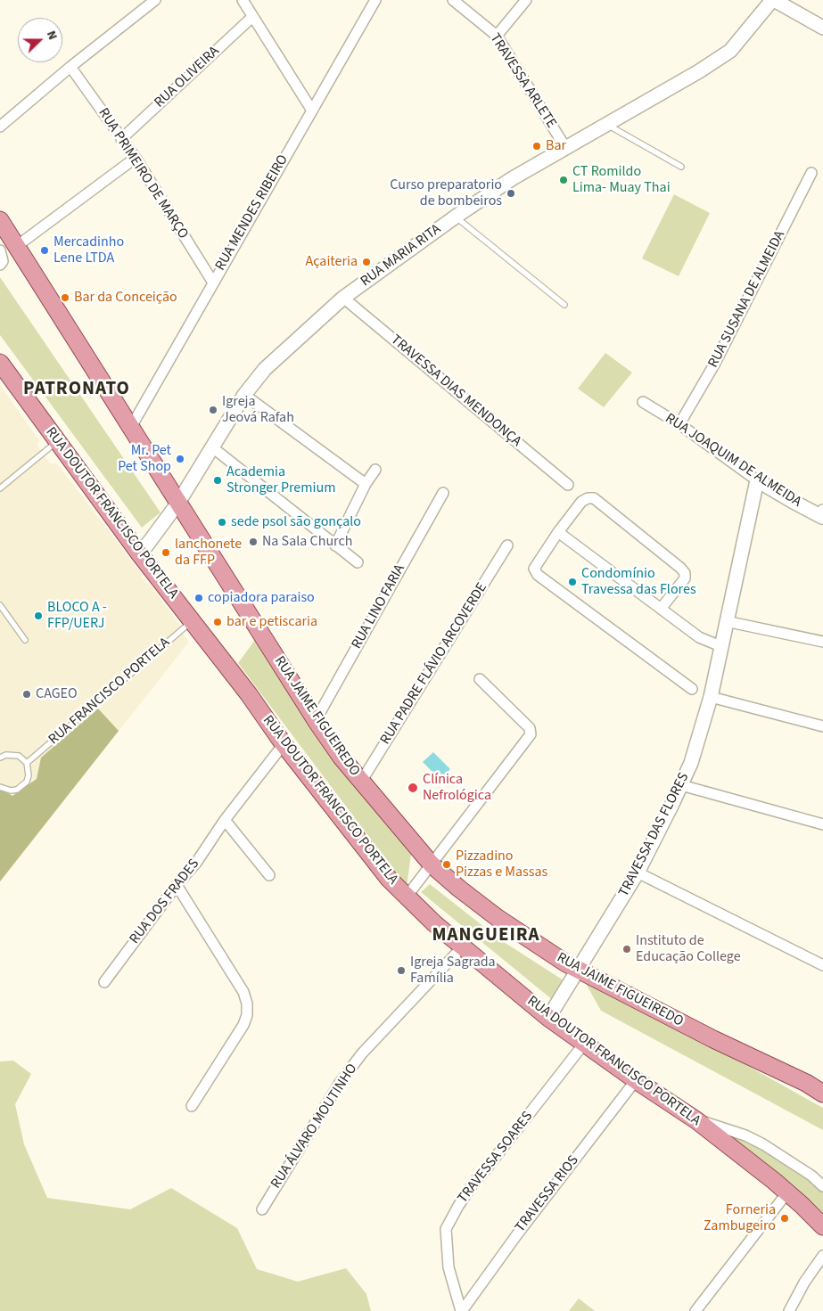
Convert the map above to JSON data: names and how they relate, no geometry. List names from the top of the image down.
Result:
{
  "streets": {
    "main road": ["RUA DOUTOR FRANCISCO PORTELA", "RUA JAIME FIGUEIREDO"],
    "street": [
      "RUA OLIVEIRA",
      "TRAVESSA ARLETE",
      "RUA PRIMEIRO DE MARÇO",
      "RUA MENDES RIBEIRO",
      "RUA MARIA RITA",
      "RUA SUSANA DE ALMEIDA",
      "TRAVESSA DIAS MENDONÇA",
      "RUA JOAQUIM DE ALMEIDA",
      "RUA LINO FARIA",
      "RUA PADRE FLÁVIO ARCOVERDE",
      "TRAVESSA DAS FLORES",
      "RUA DOS FRADES",
      "RUA ÁLVARO MOUTINHO",
      "TRAVESSA SOARES",
      "TRAVESSA RIOS"
    ],
    "lane": ["RUA FRANCISCO PORTELA"]
  },
  "crossings": [
    ["RUA OLIVEIRA", "RUA PRIMEIRO DE MARÇO"],
    ["TRAVESSA ARLETE", "RUA MARIA RITA"],
    ["RUA PRIMEIRO DE MARÇO", "RUA MENDES RIBEIRO"],
    ["RUA MENDES RIBEIRO", "RUA JAIME FIGUEIREDO"],
    ["RUA MARIA RITA", "TRAVESSA DIAS MENDONÇA"],
    ["RUA MARIA RITA", "RUA DOUTOR FRANCISCO PORTELA"],
    ["RUA MARIA RITA", "RUA JAIME FIGUEIREDO"],
    ["RUA SUSANA DE ALMEIDA", "RUA JOAQUIM DE ALMEIDA"],
    ["RUA JOAQUIM DE ALMEIDA", "TRAVESSA DAS FLORES"],
    ["RUA DOUTOR FRANCISCO PORTELA", "RUA FRANCISCO PORTELA"],
    ["RUA DOUTOR FRANCISCO PORTELA", "TRAVESSA DAS FLORES"],
    ["RUA DOUTOR FRANCISCO PORTELA", "RUA DOS FRADES"],
    ["RUA DOUTOR FRANCISCO PORTELA", "RUA ÁLVARO MOUTINHO"],
    ["RUA DOUTOR FRANCISCO PORTELA", "TRAVESSA SOARES"],
    ["RUA DOUTOR FRANCISCO PORTELA", "TRAVESSA RIOS"],
    ["RUA LINO FARIA", "RUA JAIME FIGUEIREDO"],
    ["RUA PADRE FLÁVIO ARCOVERDE", "RUA JAIME FIGUEIREDO"],
    ["RUA JAIME FIGUEIREDO", "TRAVESSA DAS FLORES"],
    ["TRAVESSA SOARES", "TRAVESSA RIOS"]
  ],
  "districts": ["PATRONATO", "MANGUEIRA"],
  "places": [
    "Bar",
    "CT Romildo Lima- Muay Thai",
    "Curso preparatorio de bombeiros",
    "Mercadinho Lene LTDA",
    "Açaiteria",
    "Bar da Conceição",
    "Igreja Jeová Rafah",
    "Mr. Pet Pet Shop",
    "Academia Stronger Premium",
    "sede psol são gonçalo",
    "Na Sala Church",
    "lanchonete da FFP",
    "Condomínio Travessa das Flores",
    "copiadora paraiso",
    "BLOCO A - FFP/UERJ",
    "bar e petiscaria",
    "CAGEO",
    "Clínica Nefrológica",
    "Pizzadino Pizzas e Massas",
    "Instituto de Educação College",
    "Igreja Sagrada Família",
    "Forneria Zambugeiro"
  ],
  "north": "right"
}
